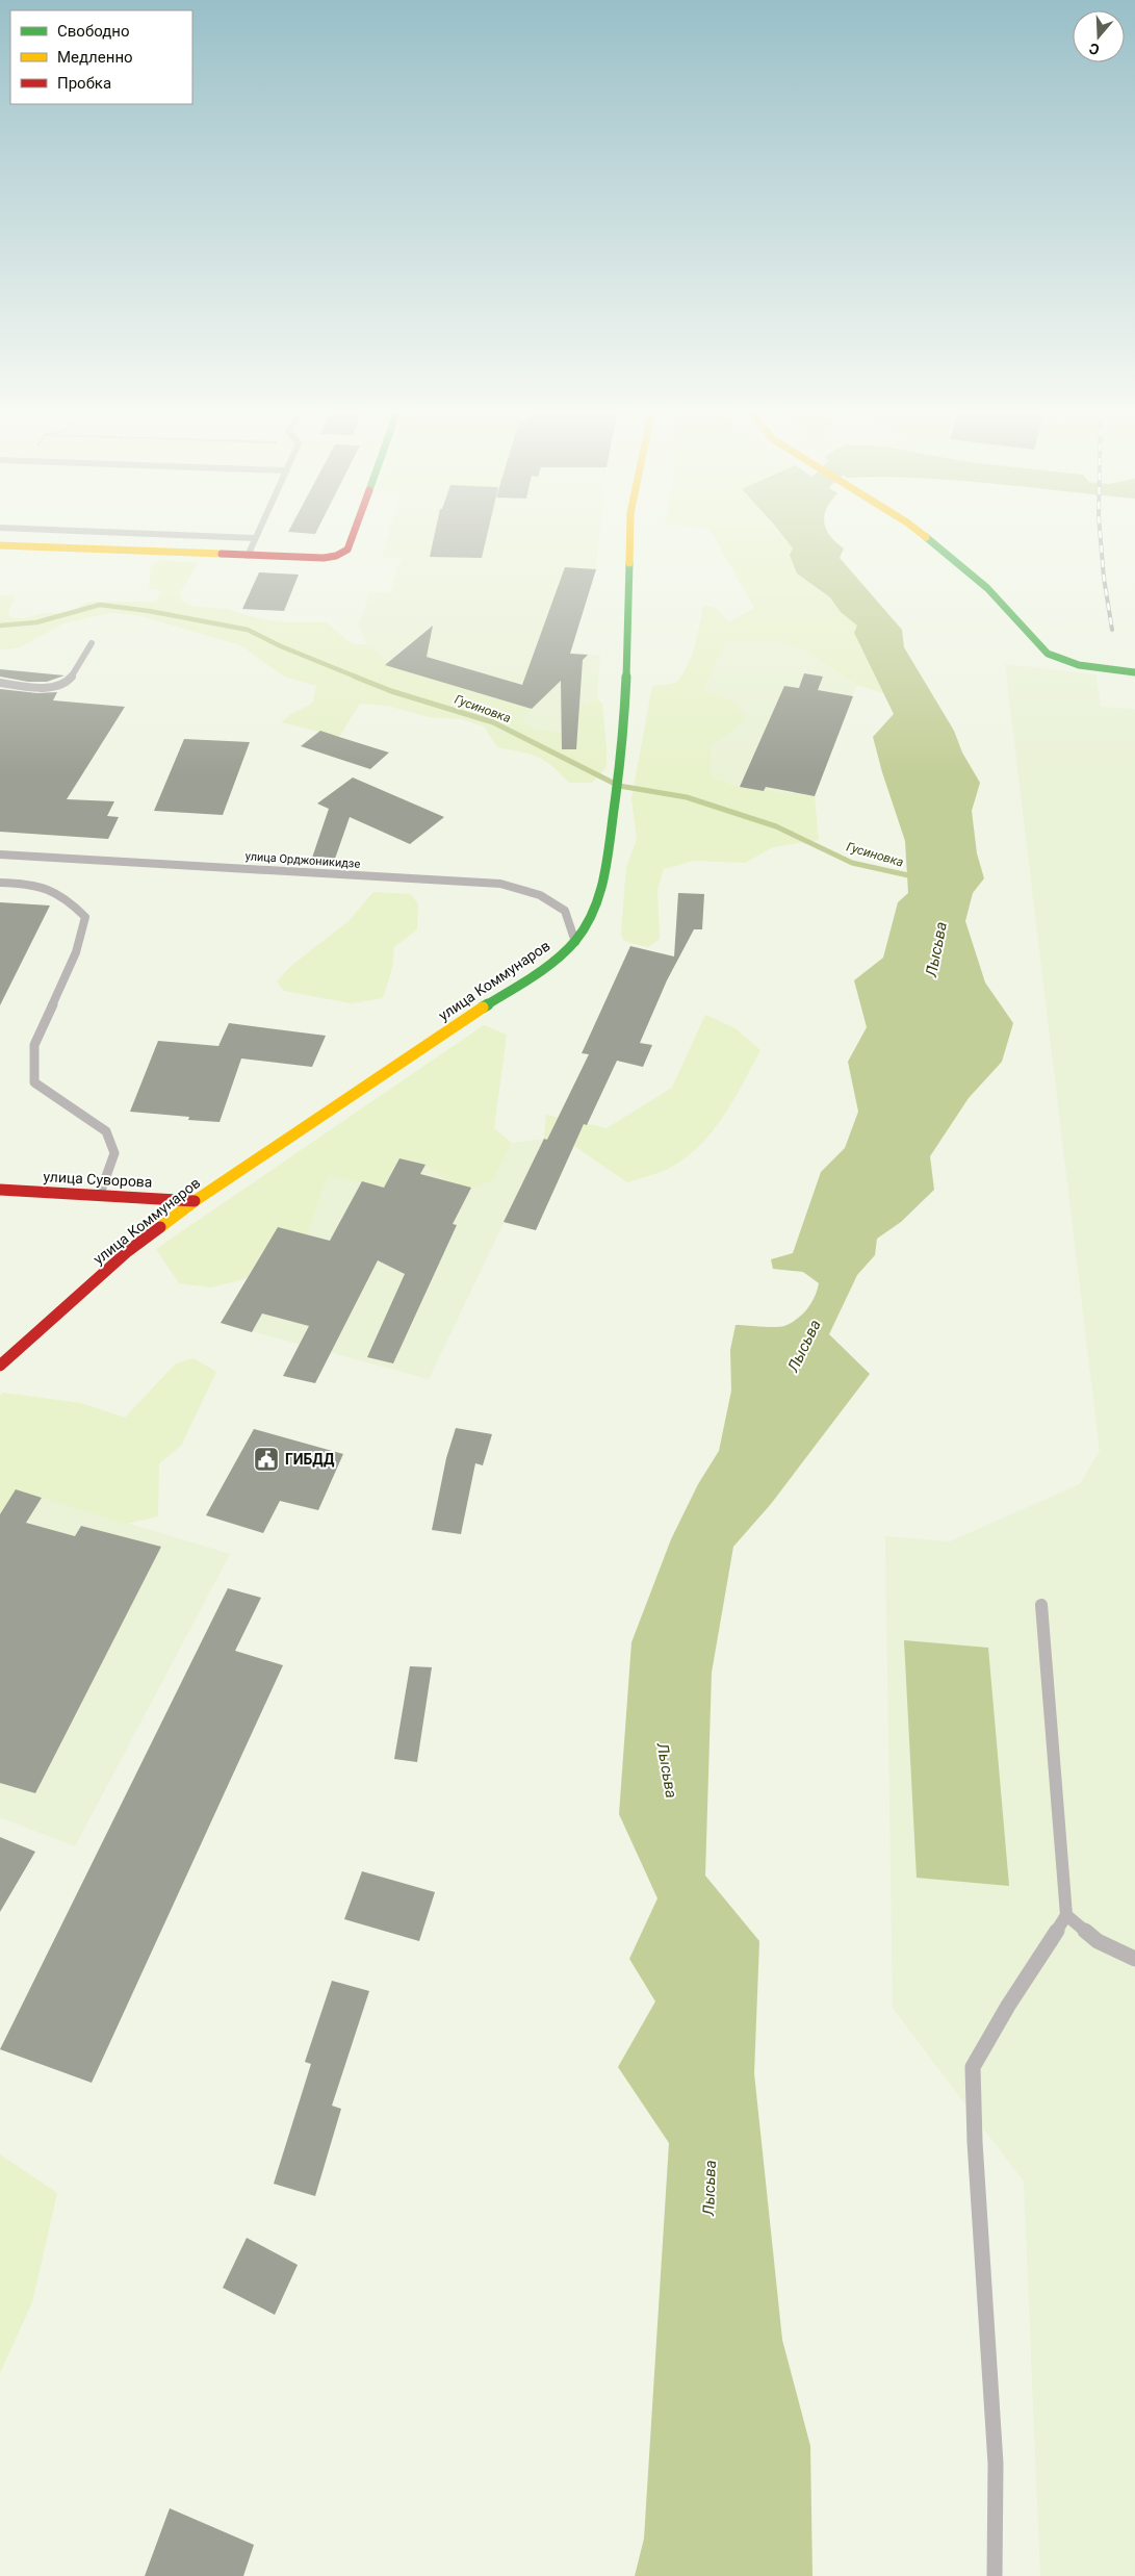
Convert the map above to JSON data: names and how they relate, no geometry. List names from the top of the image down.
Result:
{
  "streets": {
    "street": ["улица Коммунаров", "улица Суворова"],
    "lane": ["улица Орджоникидзе"]
  },
  "crossings": [
    ["улица Орджоникидзе", "улица Коммунаров"],
    ["улица Коммунаров", "улица Суворова"]
  ],
  "water": ["Гусиновка", "Лысьва"],
  "places": {
    "public building": ["ГИБДД"]
  },
  "legend": ["Свободно", "Медленно", "Пробка"],
  "north": "bottom"
}
